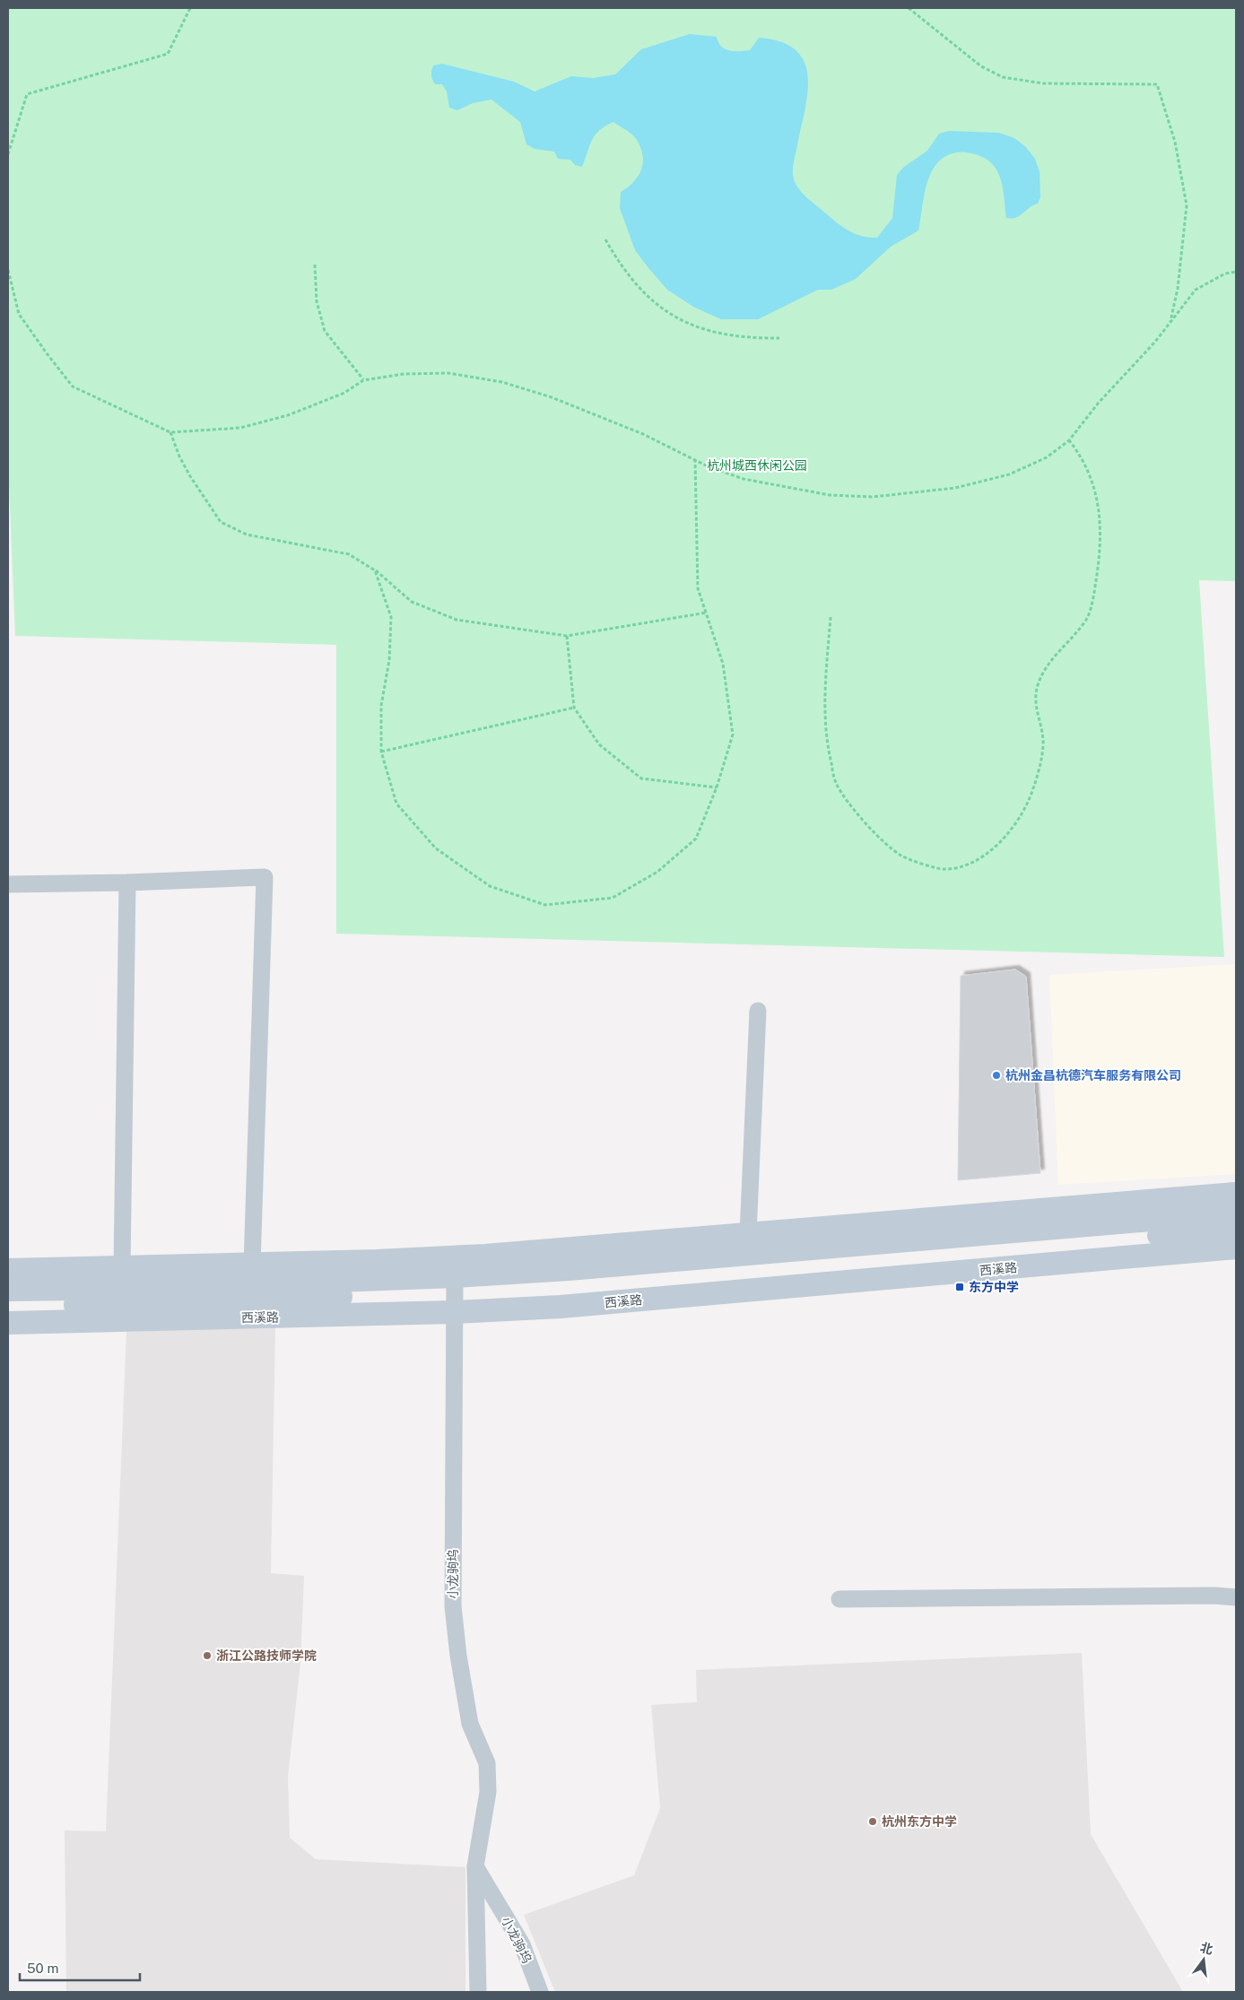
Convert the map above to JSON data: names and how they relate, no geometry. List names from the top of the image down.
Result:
{
  "streets": {
    "street": ["西溪路", "小龙驹坞"]
  },
  "crossings": [
    ["西溪路", "小龙驹坞"]
  ],
  "parks": ["杭州城西休闲公园"],
  "places": {
    "other": ["杭州金昌杭德汽车服务有限公司", "浙江公路技师学院", "杭州东方中学"],
    "transit": ["东方中学"]
  },
  "scale_bar": "50 m",
  "north": "top"
}
